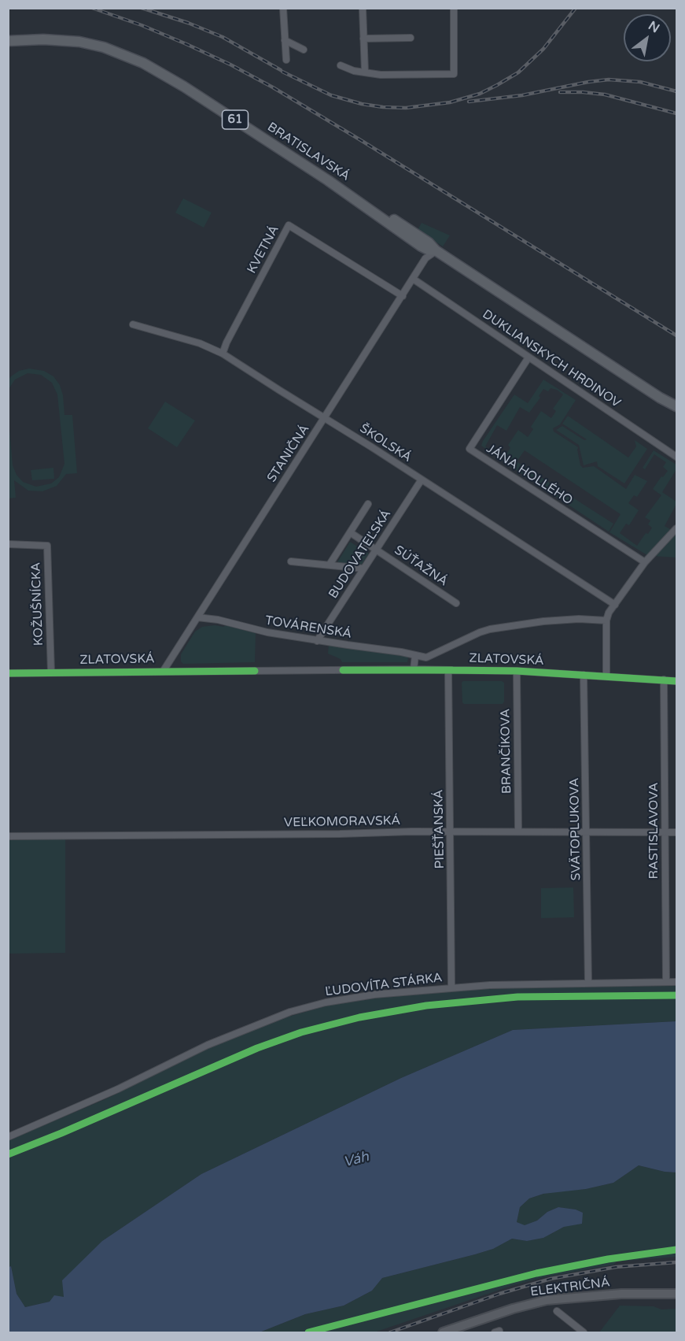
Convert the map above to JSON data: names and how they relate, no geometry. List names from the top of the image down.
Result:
{
  "streets": {
    "main road": ["61", "BRATISLAVSKÁ", "ELEKTRIČNÁ"],
    "street": [
      "KVETNÁ",
      "DUKLIANSKYCH HRDINOV",
      "ŠKOLSKÁ",
      "STANIČNÁ",
      "JÁNA HOLLÉHO",
      "BUDOVATEĽSKÁ",
      "SÚŤAŽNÁ",
      "KOŽUŠNÍCKA",
      "TOVÁRENSKÁ",
      "ZLATOVSKÁ",
      "BRANČÍKOVA",
      "VEĽKOMORAVSKÁ",
      "PIEŠŤANSKÁ",
      "SVÄTOPLUKOVA",
      "RASTISLAVOVA",
      "ĽUDOVÍTA STÁRKA"
    ]
  },
  "crossings": [
    ["BRATISLAVSKÁ", "STANIČNÁ"],
    ["KVETNÁ", "ŠKOLSKÁ"],
    ["KVETNÁ", "STANIČNÁ"],
    ["DUKLIANSKYCH HRDINOV", "STANIČNÁ"],
    ["DUKLIANSKYCH HRDINOV", "JÁNA HOLLÉHO"],
    ["ŠKOLSKÁ", "STANIČNÁ"],
    ["ŠKOLSKÁ", "BUDOVATEĽSKÁ"],
    ["STANIČNÁ", "TOVÁRENSKÁ"],
    ["STANIČNÁ", "ZLATOVSKÁ"],
    ["BUDOVATEĽSKÁ", "SÚŤAŽNÁ"],
    ["BUDOVATEĽSKÁ", "TOVÁRENSKÁ"],
    ["KOŽUŠNÍCKA", "ZLATOVSKÁ"],
    ["ZLATOVSKÁ", "BRANČÍKOVA"],
    ["ZLATOVSKÁ", "PIEŠŤANSKÁ"],
    ["ZLATOVSKÁ", "SVÄTOPLUKOVA"],
    ["ZLATOVSKÁ", "RASTISLAVOVA"],
    ["BRANČÍKOVA", "VEĽKOMORAVSKÁ"],
    ["VEĽKOMORAVSKÁ", "PIEŠŤANSKÁ"],
    ["VEĽKOMORAVSKÁ", "SVÄTOPLUKOVA"],
    ["VEĽKOMORAVSKÁ", "RASTISLAVOVA"],
    ["PIEŠŤANSKÁ", "ĽUDOVÍTA STÁRKA"],
    ["SVÄTOPLUKOVA", "ĽUDOVÍTA STÁRKA"],
    ["RASTISLAVOVA", "ĽUDOVÍTA STÁRKA"]
  ],
  "water": ["Váh"],
  "north": "top right"
}
